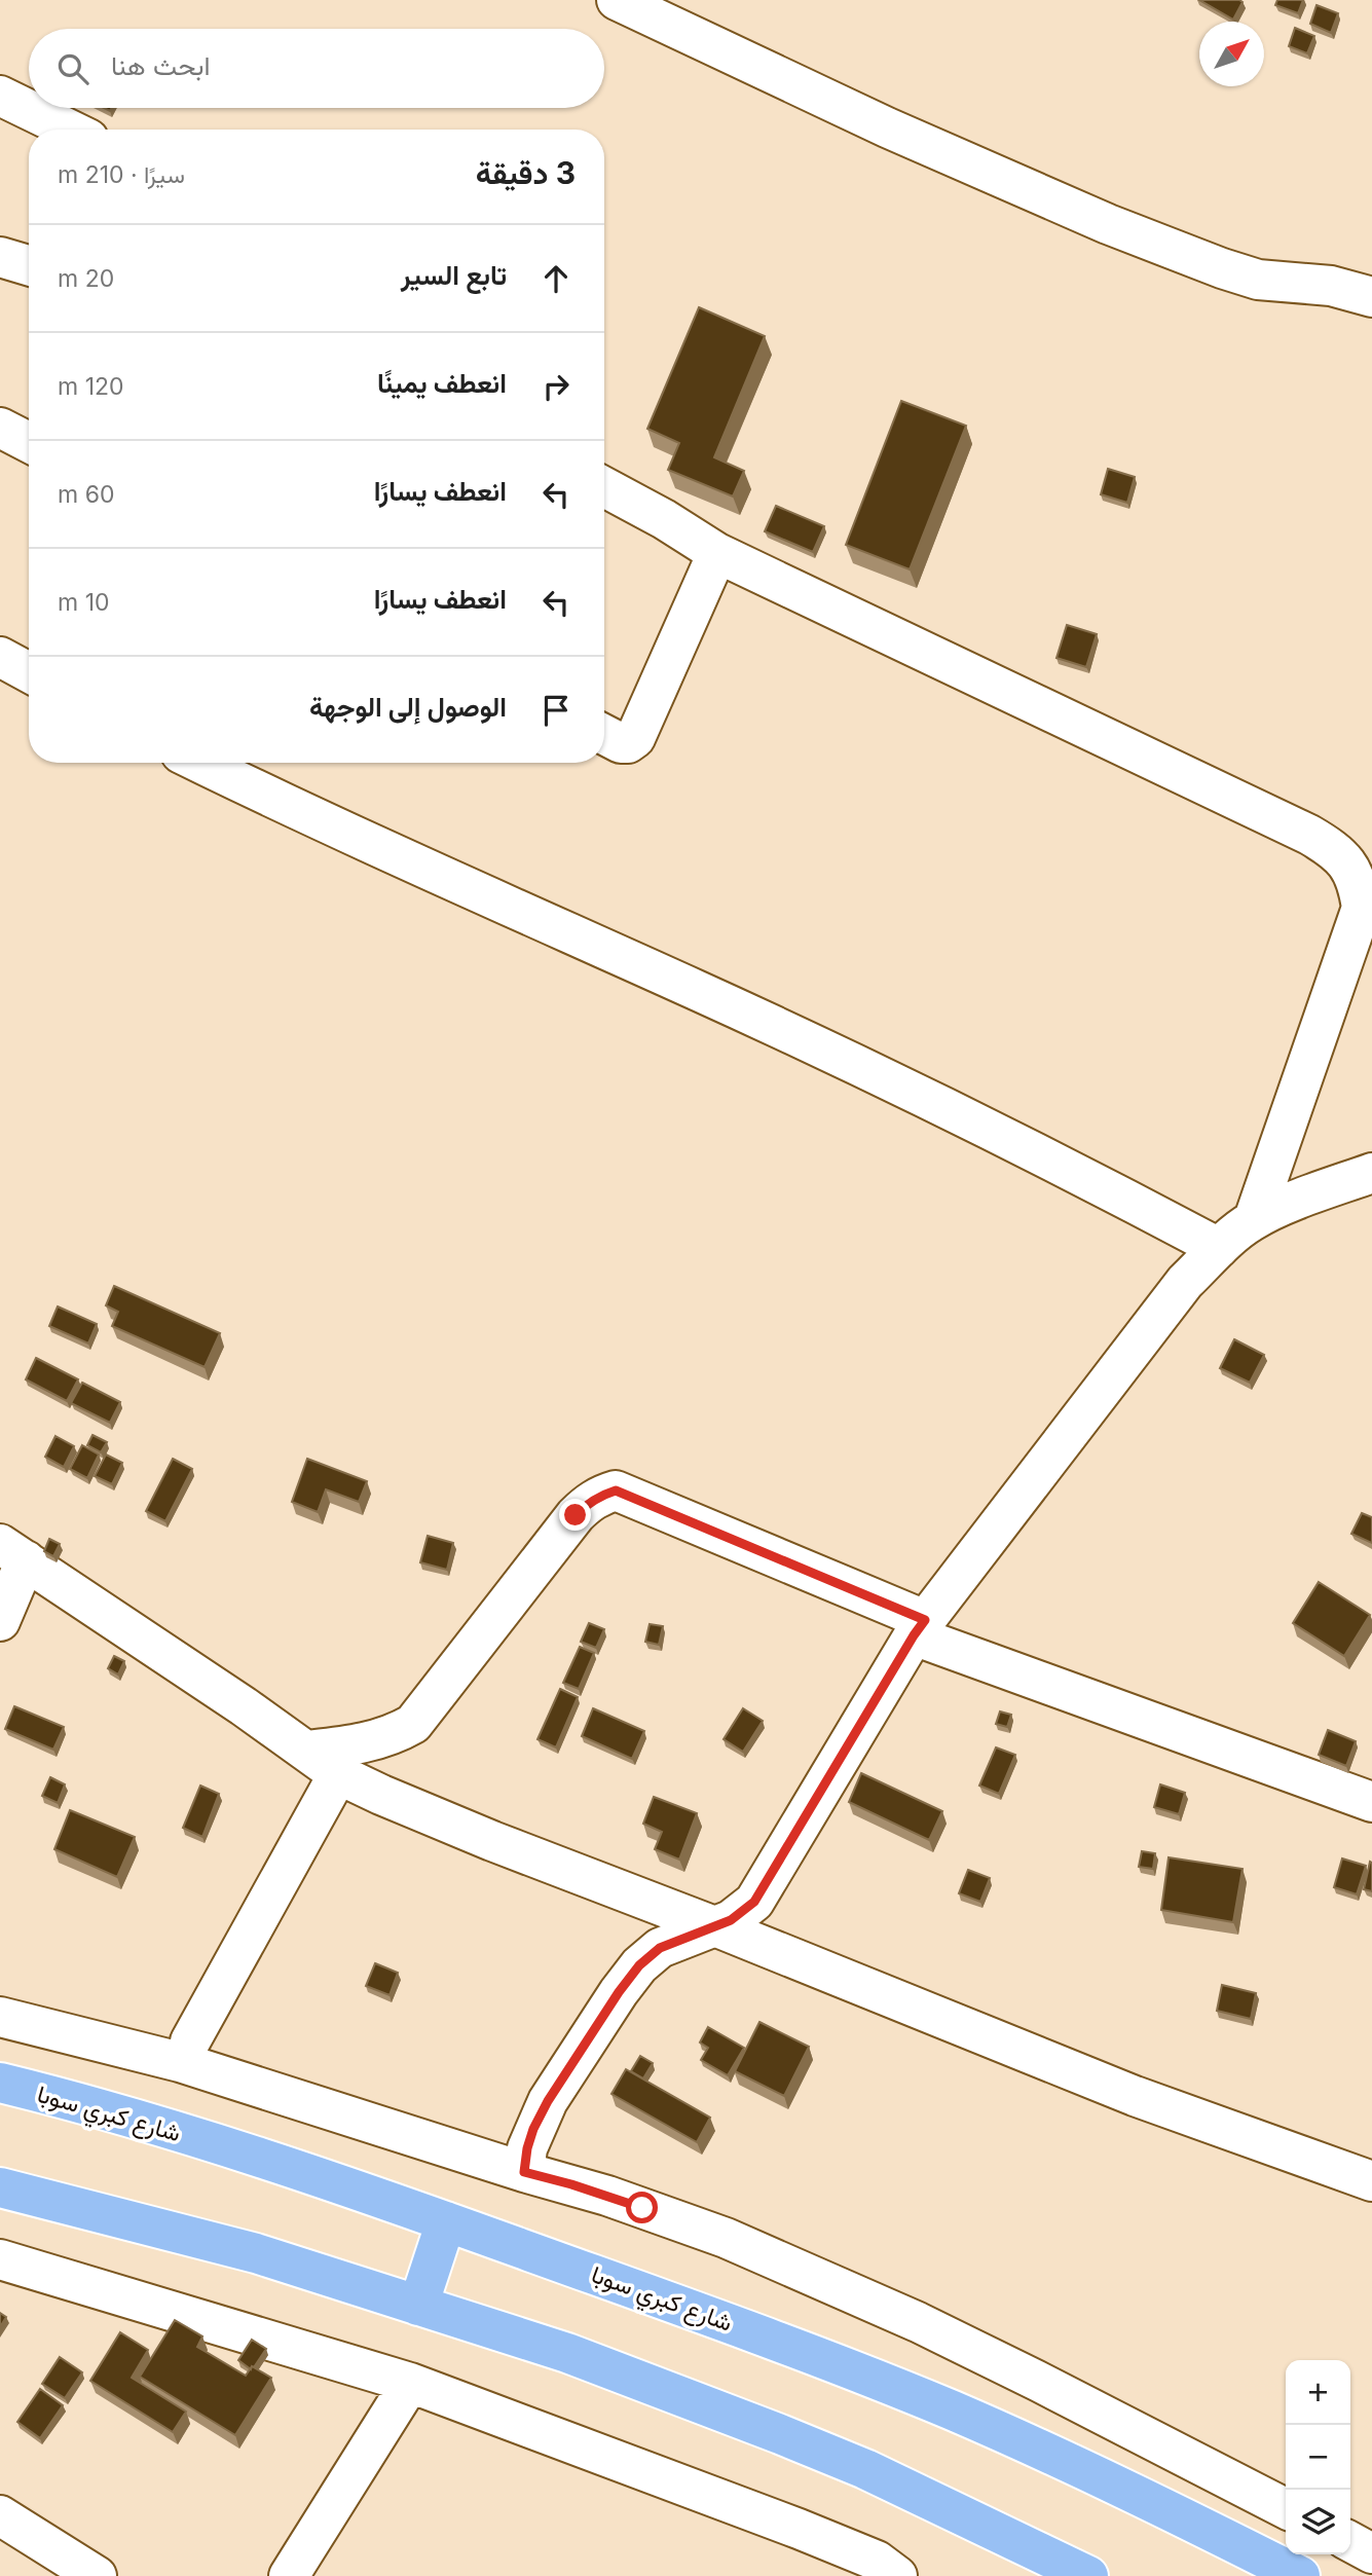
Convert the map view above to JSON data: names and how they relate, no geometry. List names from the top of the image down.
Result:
{
  "streets": {
    "highway": ["شارع كبري سوبا"]
  },
  "north": "top right",
  "page": {
    "search": "ابحث هنا",
    "heading": ["3 دقيقة", "سيرًا · 210 m"],
    "list": [
      ["تابع السير", "20 m"],
      ["انعطف يمينًا", "120 m"],
      ["انعطف يسارًا", "60 m"],
      ["انعطف يسارًا", "10 m"],
      "الوصول إلى الوجهة"
    ],
    "map_buttons": ["+", "−"]
  }
}
